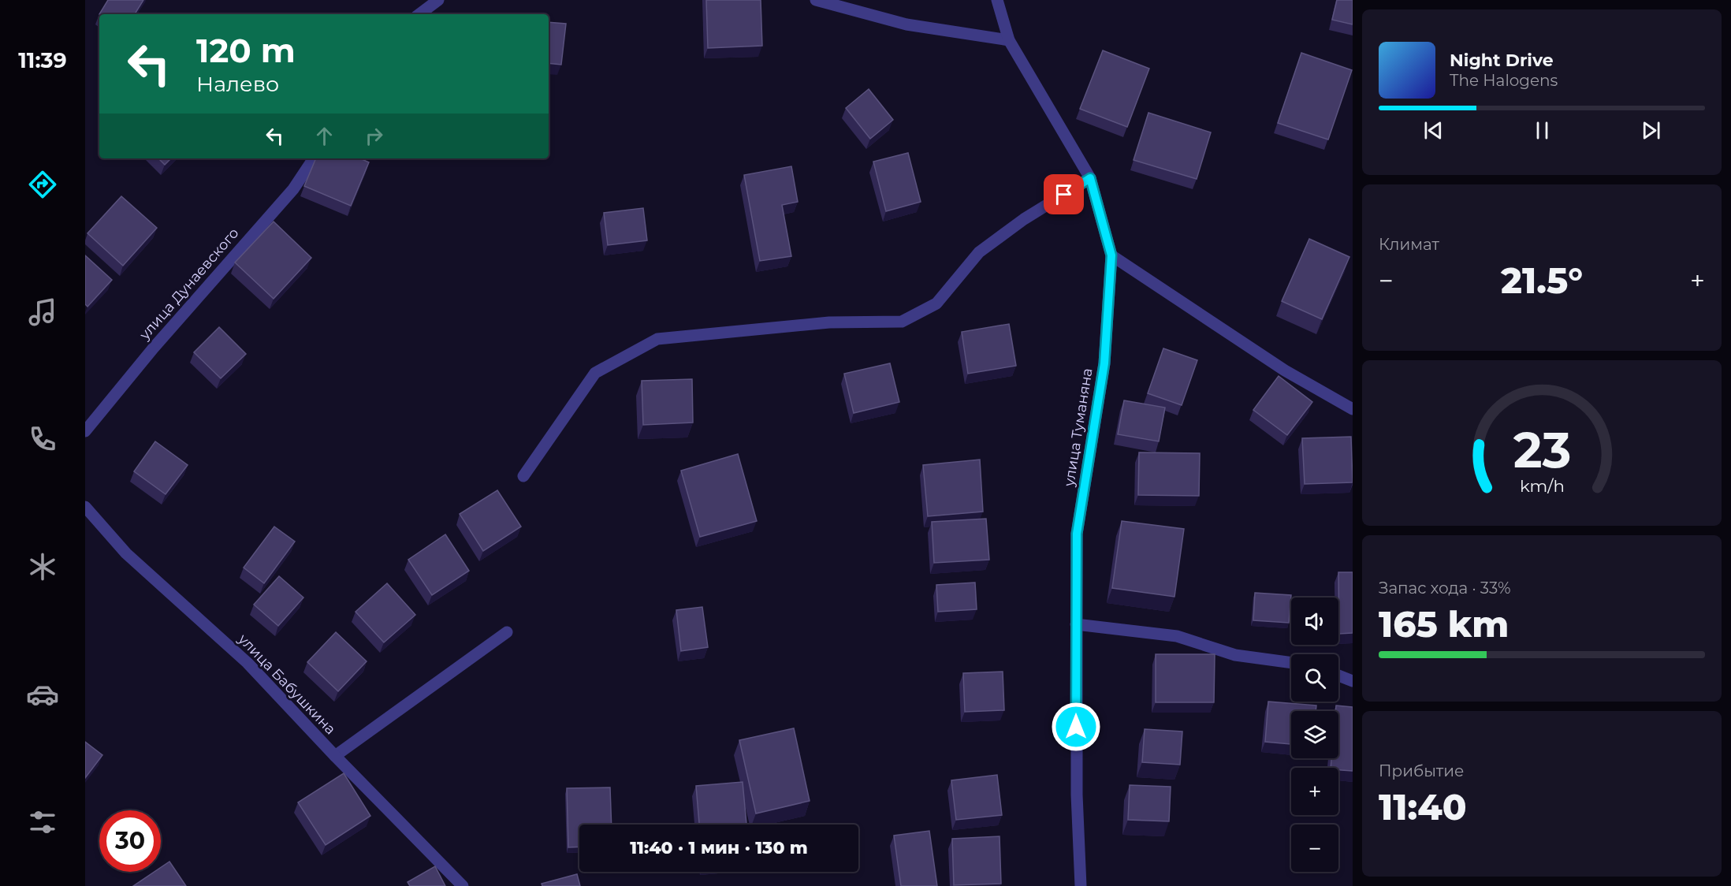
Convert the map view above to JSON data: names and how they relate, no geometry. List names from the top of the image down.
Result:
{
  "streets": {
    "street": ["улица Дунаевского", "улица Туманяна", "улица Бабушкина"]
  },
  "page": {
    "tabs": "11:39",
    "turn": ["120 m", "Налево"],
    "song": ["Night Drive", "The Halogens"],
    "tile": [
      "Климат",
      ["Запас хода · 33%", "165 km"],
      ["Прибытие", "11:40"]
    ],
    "heat": ["−", "21.5°", "+"],
    "map_buttons": ["+", "−"],
    "limit": "30",
    "trip": "11:40 · 1 мин · 130 m",
    "gauge": ["23", "km/h"]
  }
}
